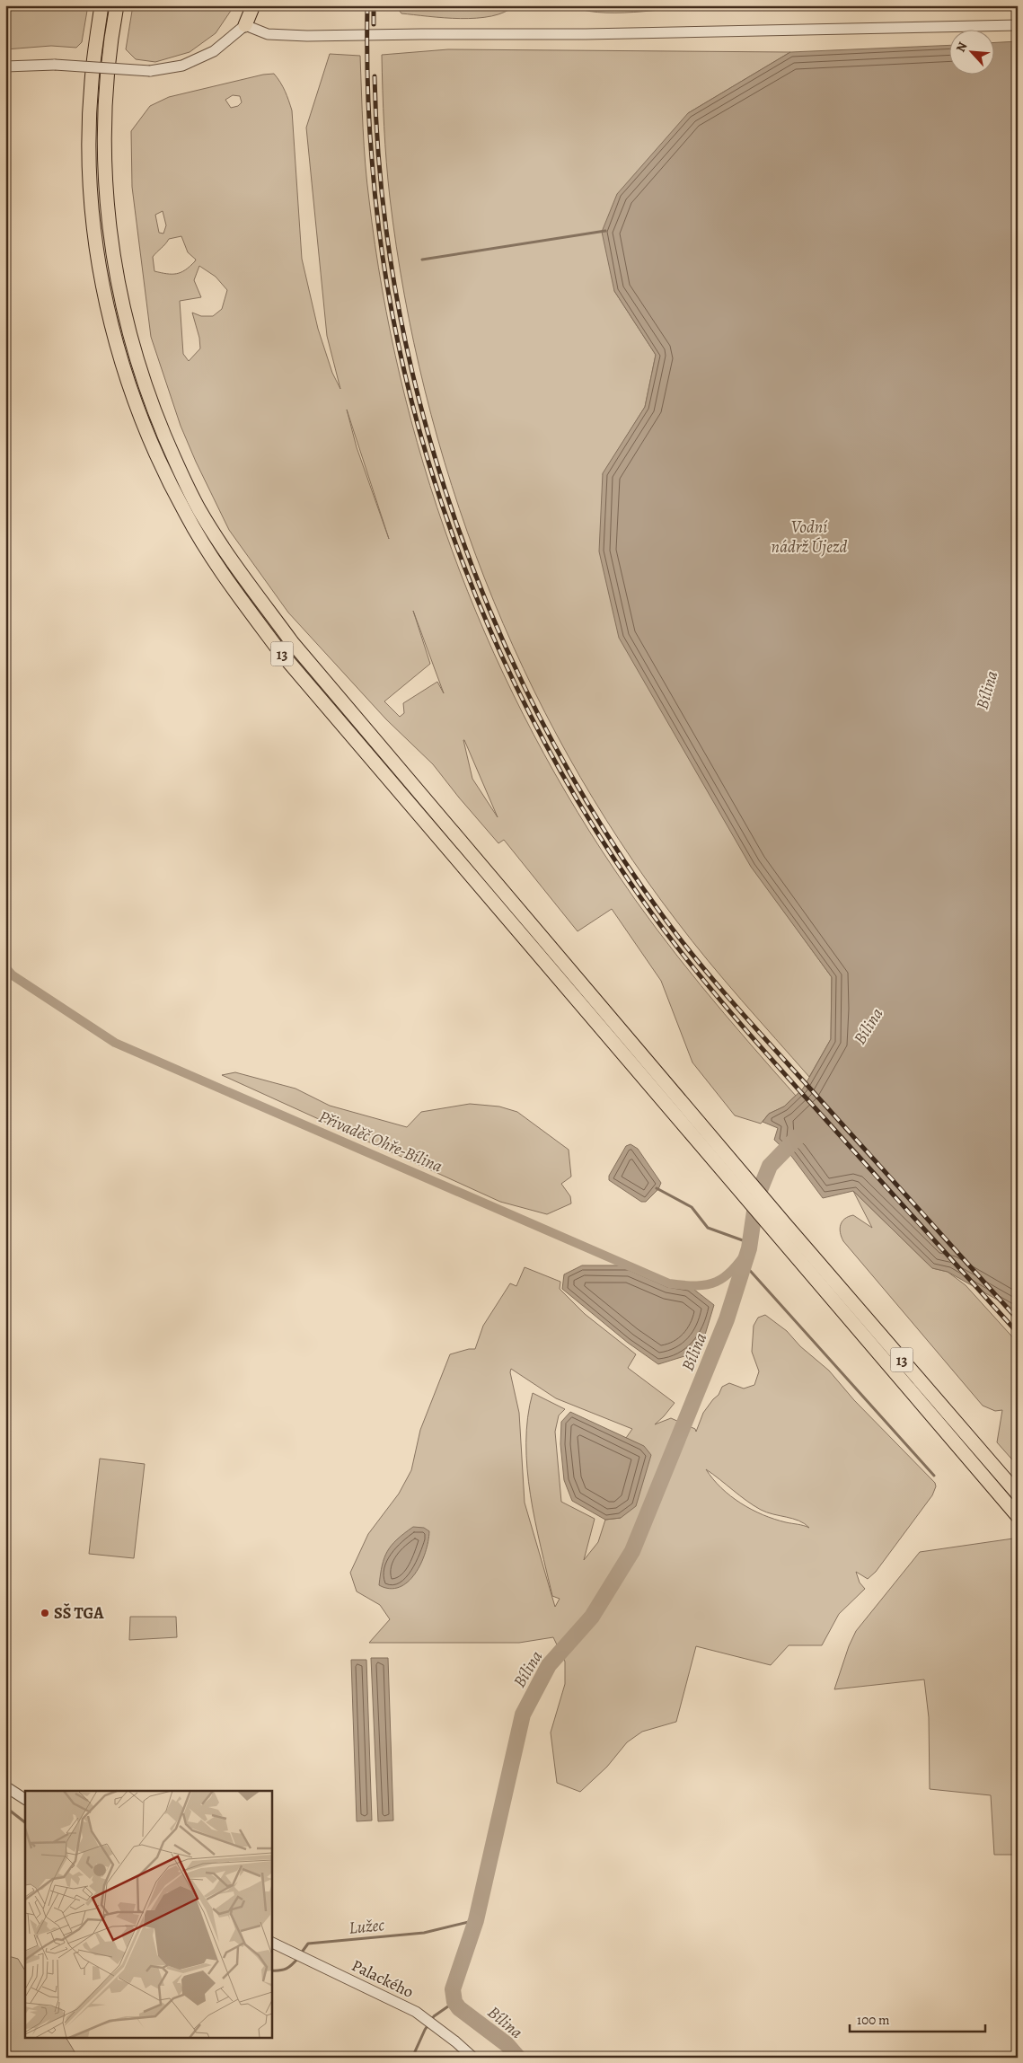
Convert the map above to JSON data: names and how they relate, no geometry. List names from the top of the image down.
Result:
{
  "streets": {
    "highway": ["13"],
    "street": ["Palackého"]
  },
  "water": [
    "Vodní nádrž Újezd",
    "Bílina",
    "Přivaděč Ohře-Bílina",
    "Lužec"
  ],
  "places": ["SŠ TGA"],
  "scale_bar": "100 m",
  "north": "top left"
}
